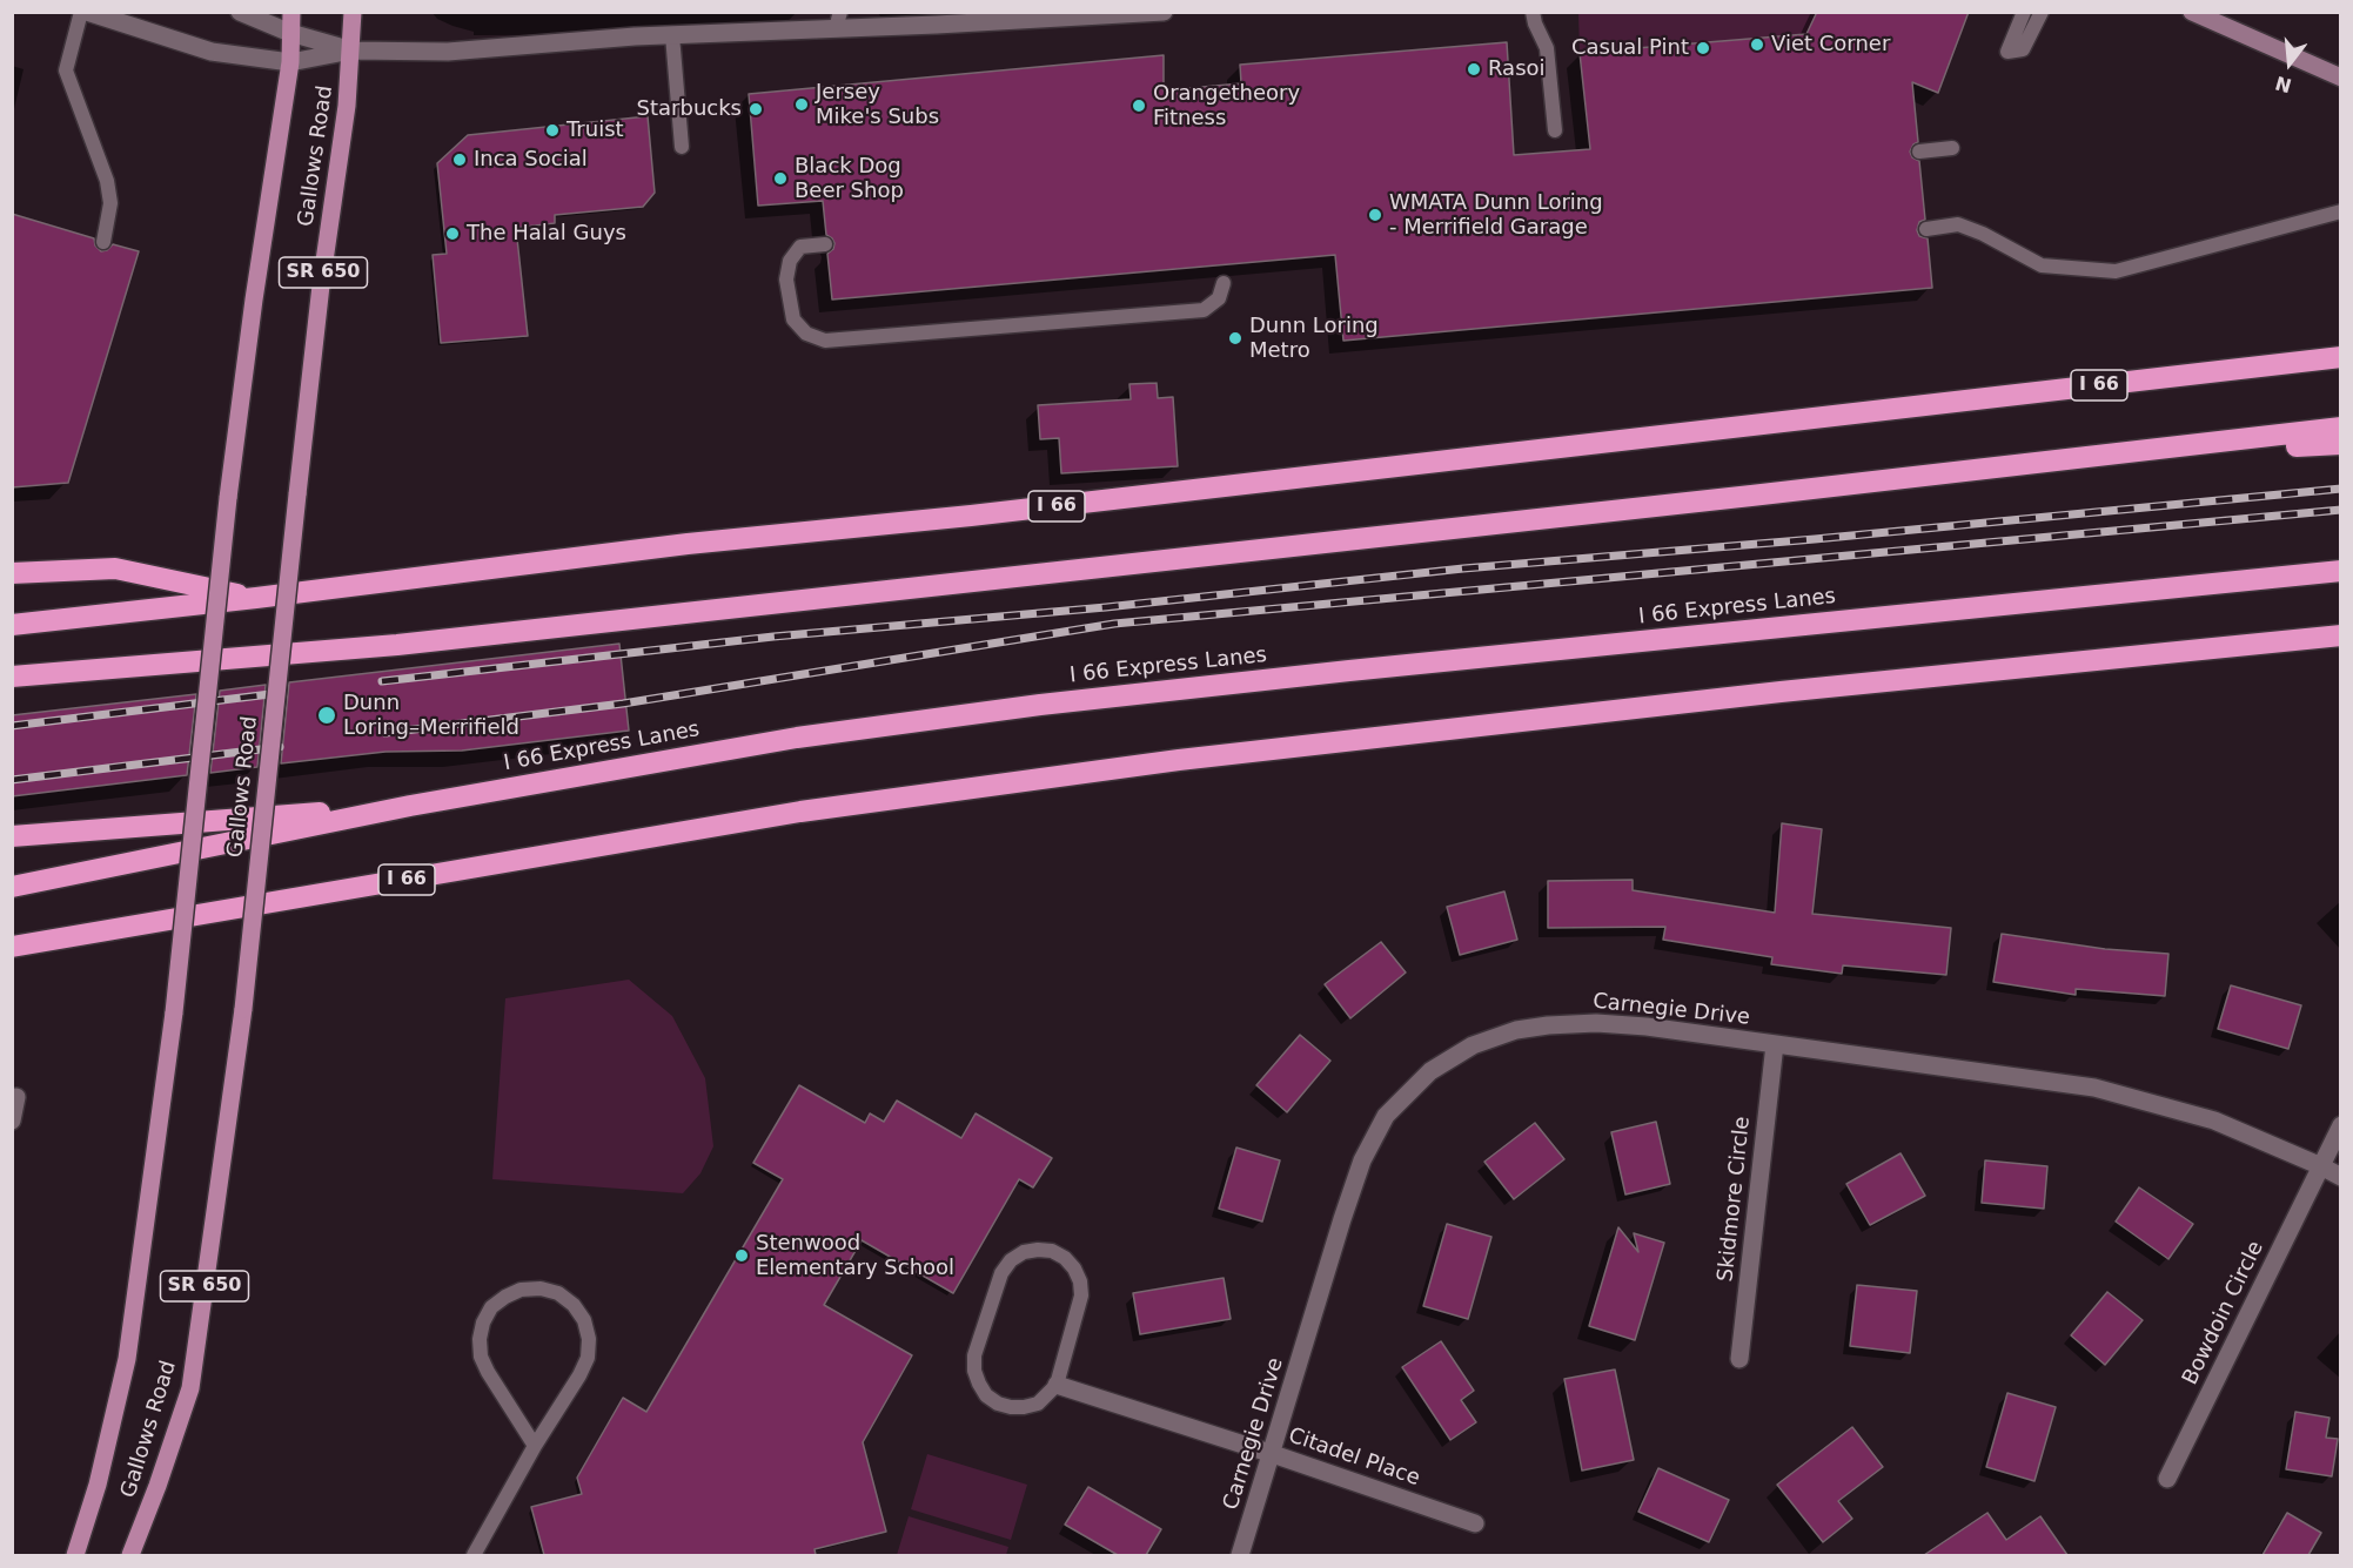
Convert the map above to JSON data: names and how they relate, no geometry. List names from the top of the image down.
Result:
{
  "streets": {
    "highway": ["I 66", "I 66 Express Lanes"],
    "main road": ["Gallows Road", "SR 650"],
    "street": [
      "Carnegie Drive",
      "Skidmore Circle",
      "Bowdoin Circle",
      "Citadel Place"
    ]
  },
  "crossings": [
    ["Carnegie Drive", "Skidmore Circle"],
    ["Carnegie Drive", "Bowdoin Circle"],
    ["Carnegie Drive", "Citadel Place"]
  ],
  "places": [
    "Viet Corner",
    "Casual Pint",
    "Rasoi",
    "Jersey Mike's Subs",
    "Orangetheory Fitness",
    "Starbucks",
    "Truist",
    "Inca Social",
    "Black Dog Beer Shop",
    "WMATA Dunn Loring - Merrifield Garage",
    "The Halal Guys",
    "Dunn Loring Metro",
    "Dunn Loring–Merrifield",
    "Stenwood Elementary School"
  ],
  "north": "bottom"
}
